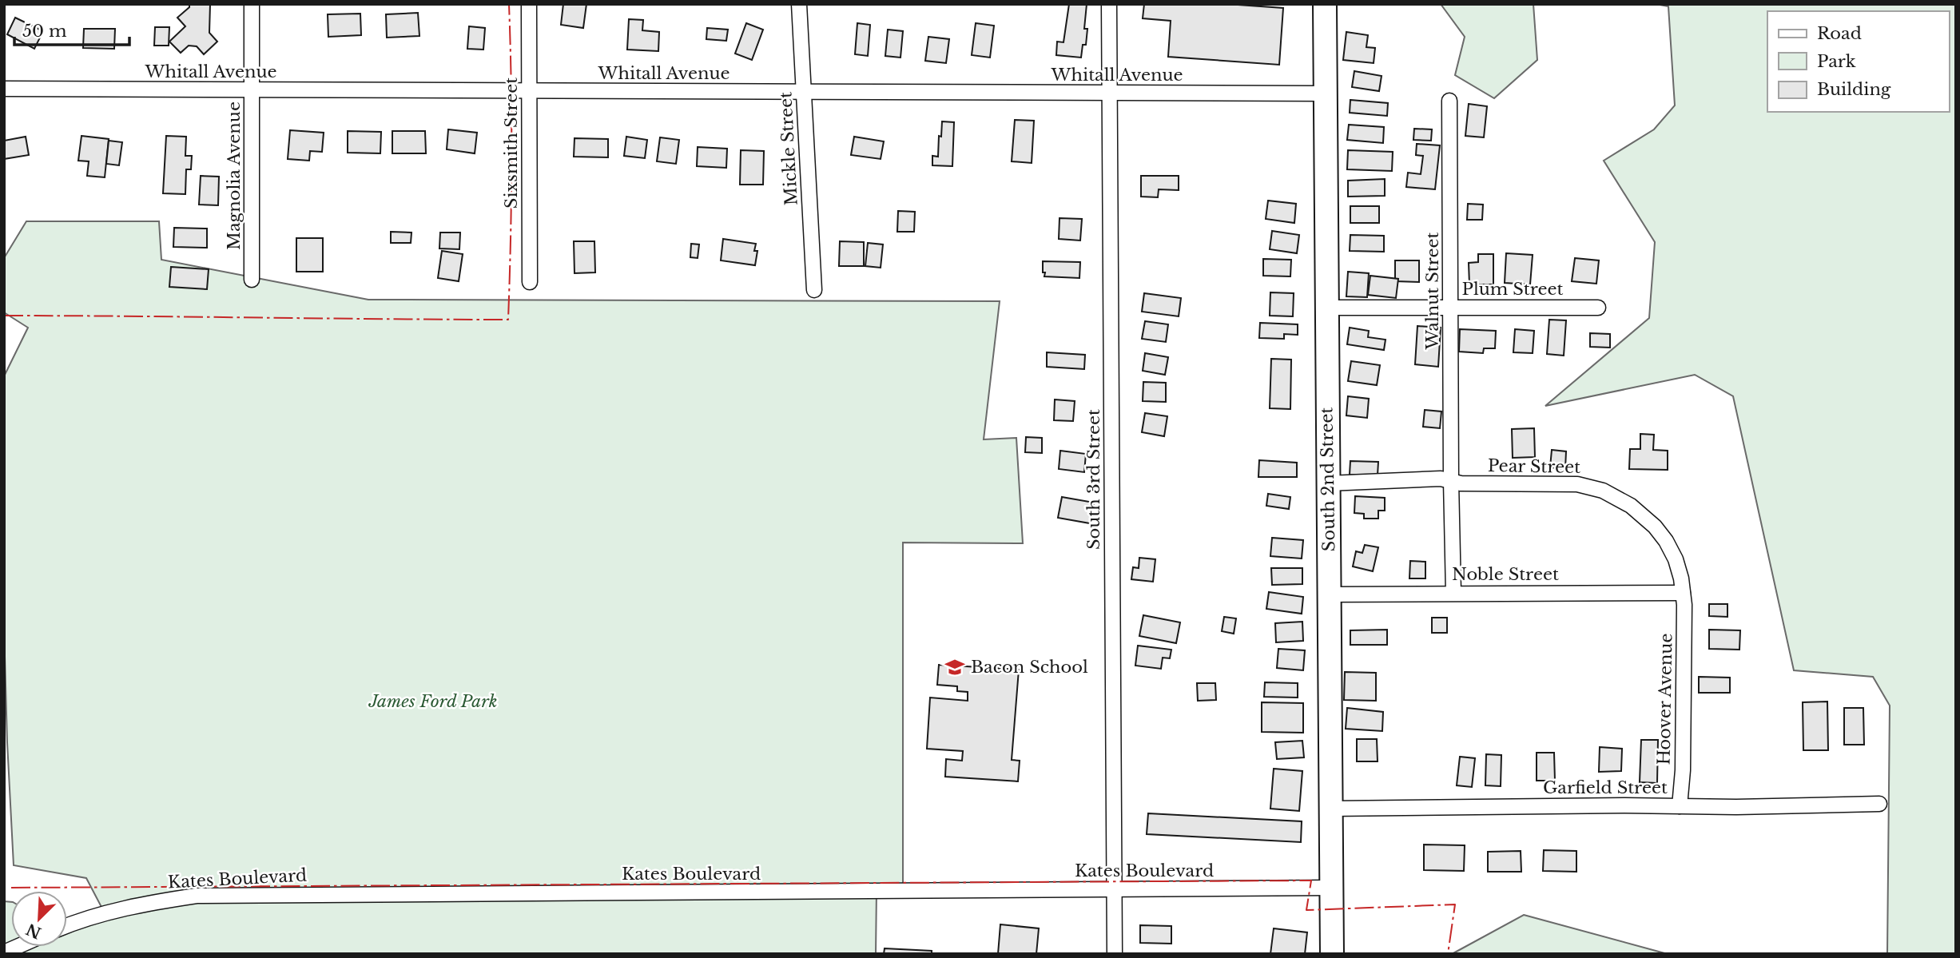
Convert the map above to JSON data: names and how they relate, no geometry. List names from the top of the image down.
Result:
{
  "streets": {
    "main road": ["South 2nd Street"],
    "street": [
      "Whitall Avenue",
      "Sixsmith Street",
      "Mickle Street",
      "Magnolia Avenue",
      "Plum Street",
      "Walnut Street",
      "Pear Street",
      "South 3rd Street",
      "Noble Street",
      "Hoover Avenue",
      "Garfield Street",
      "Kates Boulevard"
    ]
  },
  "crossings": [
    ["Whitall Avenue", "Sixsmith Street"],
    ["Whitall Avenue", "Mickle Street"],
    ["Whitall Avenue", "Magnolia Avenue"],
    ["Whitall Avenue", "South 3rd Street"],
    ["Whitall Avenue", "South 2nd Street"],
    ["Plum Street", "Walnut Street"],
    ["Plum Street", "South 2nd Street"],
    ["Walnut Street", "Pear Street"],
    ["Walnut Street", "Noble Street"],
    ["Pear Street", "South 2nd Street"],
    ["Pear Street", "Noble Street"],
    ["Pear Street", "Hoover Avenue"],
    ["South 3rd Street", "Kates Boulevard"],
    ["South 2nd Street", "Noble Street"],
    ["South 2nd Street", "Garfield Street"],
    ["South 2nd Street", "Kates Boulevard"],
    ["Noble Street", "Hoover Avenue"],
    ["Hoover Avenue", "Garfield Street"]
  ],
  "parks": ["James Ford Park"],
  "places": {
    "school or university": ["Bacon School"]
  },
  "legend": ["Road", "Park", "Building"],
  "scale_bar": "50 m",
  "north": "bottom left"
}
